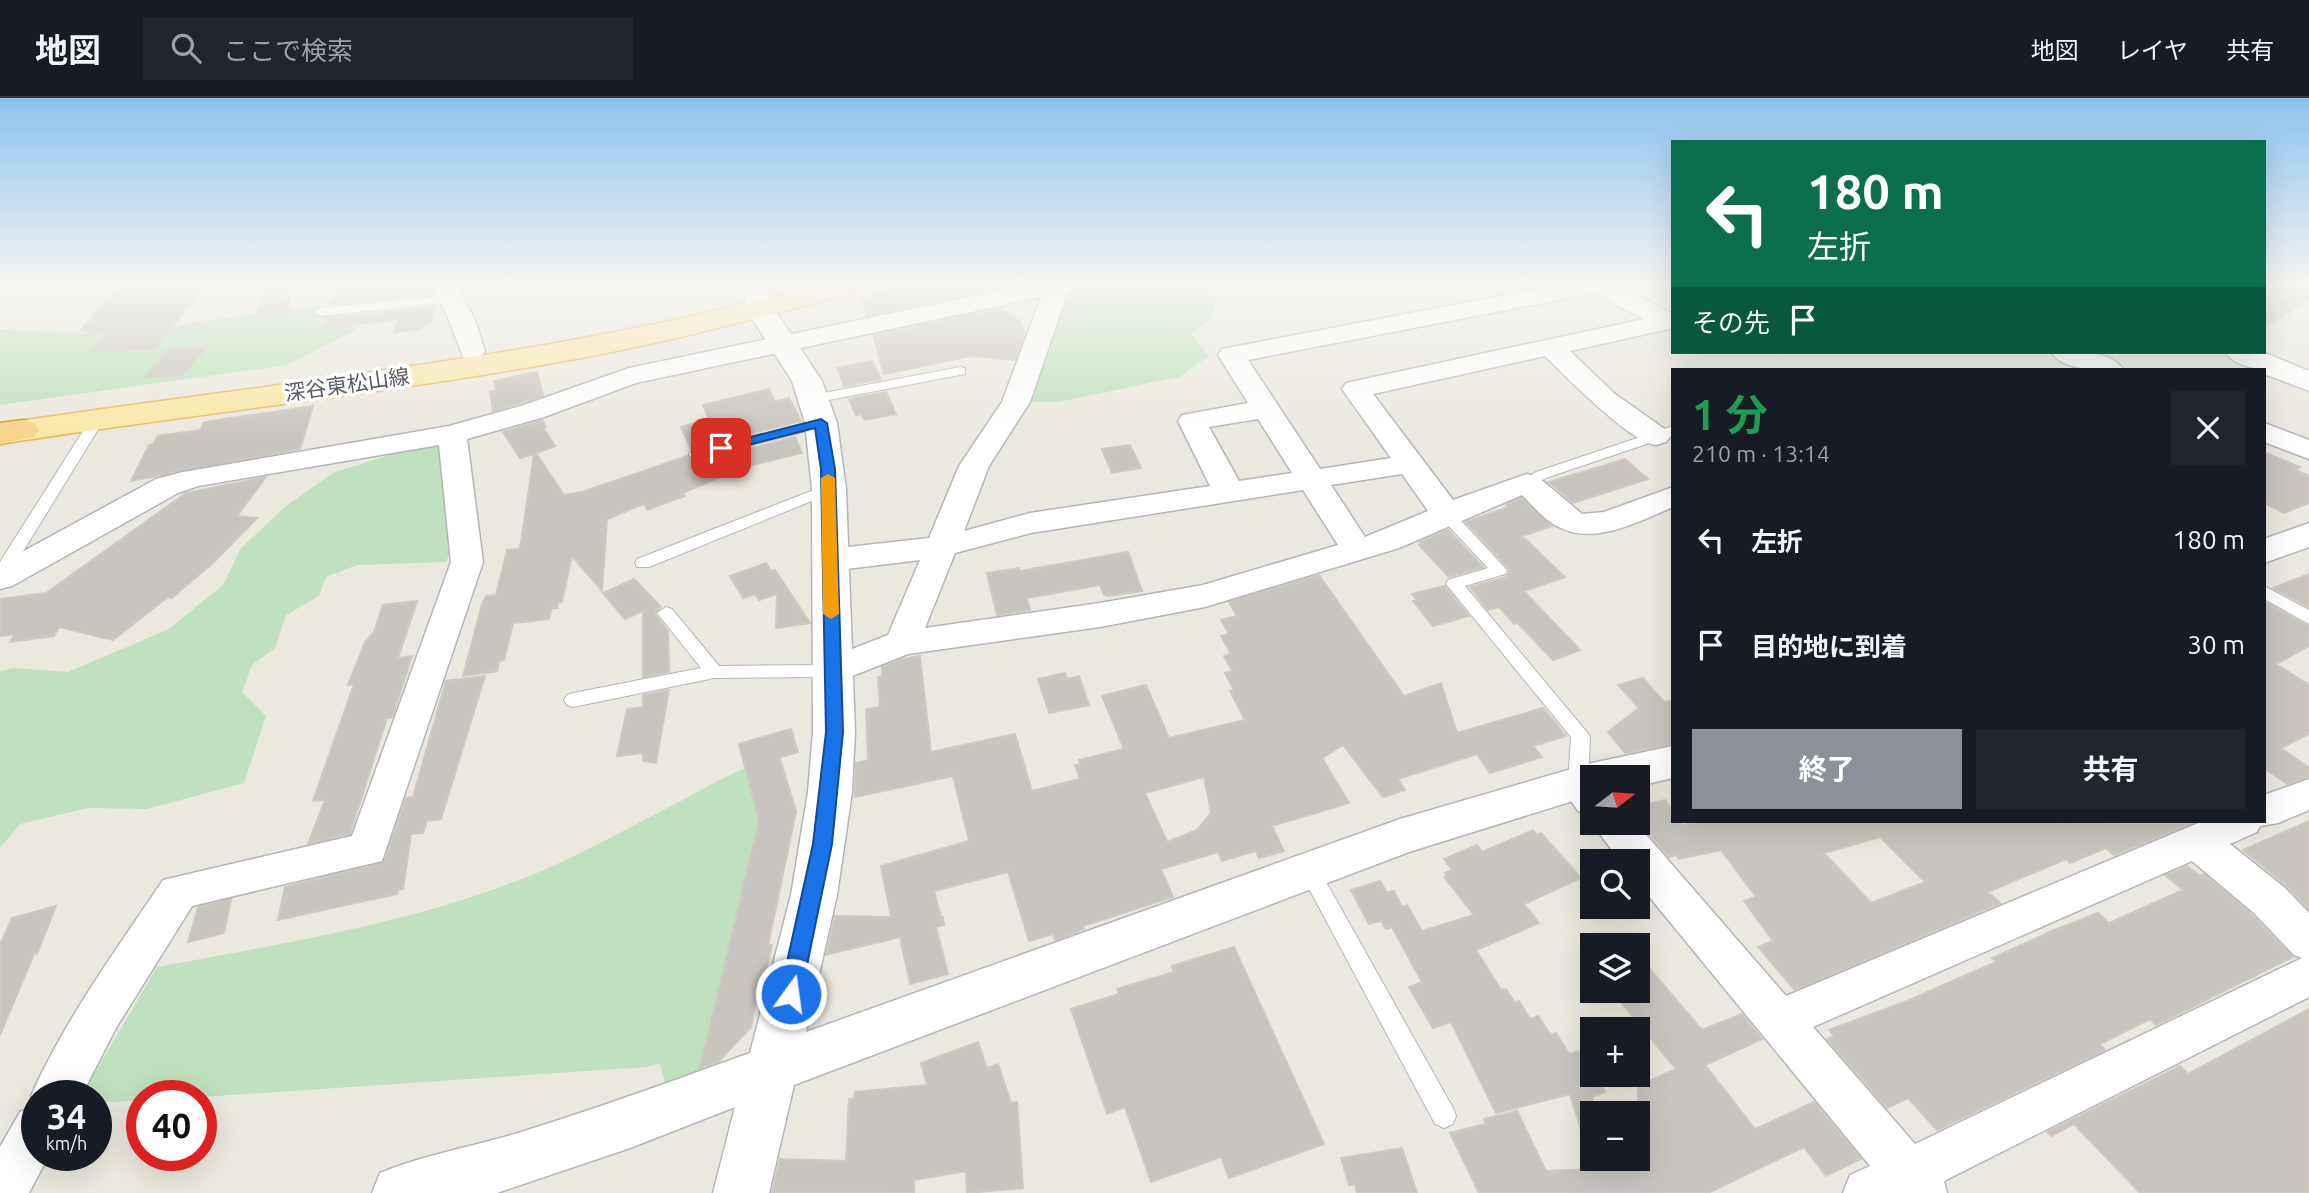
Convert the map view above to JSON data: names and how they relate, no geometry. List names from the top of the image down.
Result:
{
  "streets": {
    "main road": ["深谷東松山線"]
  },
  "north": "right",
  "page": {
    "header": "地図",
    "search": "ここで検索",
    "nav": ["地図", "レイヤ", "共有"],
    "turn": ["180 m", "左折"],
    "then": "その先",
    "heading": ["1 分", "210 m · 13:14"],
    "list": [
      {
        "name": "左折",
        "value": "180 m"
      },
      {
        "name": "目的地に到着",
        "value": "30 m"
      }
    ],
    "buttons": ["終了", "共有"],
    "map_buttons": ["+", "−"],
    "speed": "34 km/h",
    "limit": "40"
  }
}
